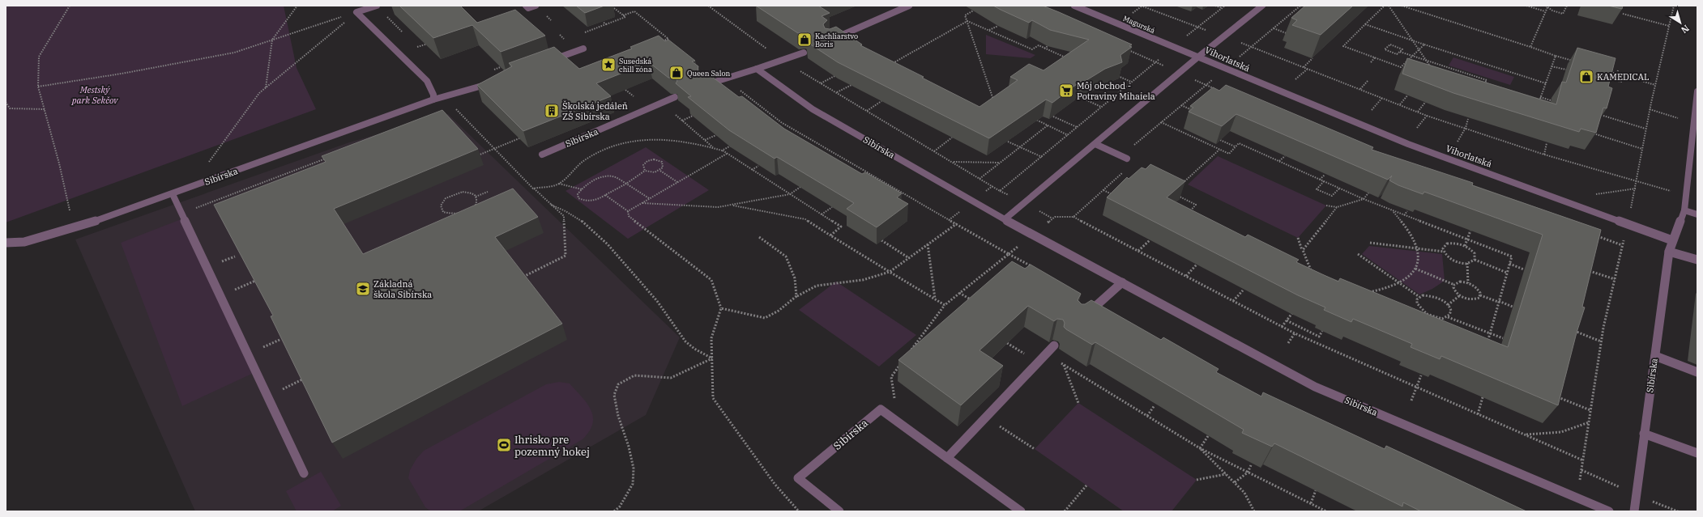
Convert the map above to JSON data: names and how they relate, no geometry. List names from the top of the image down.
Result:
{
  "streets": {
    "street": ["Magurská", "Vihorlatská", "Sibírska"]
  },
  "crossings": [
    ["Magurská", "Vihorlatská"],
    ["Vihorlatská", "Sibírska"]
  ],
  "parks": ["Mestský park Sekčov"],
  "places": {
    "shop": ["Kachliarstvo Boris", "Queen Salon", "KAMEDICAL"],
    "place": ["Susedská chill zóna"],
    "supermarket": ["Môj obchod - Potraviny Mihaiela"],
    "building": ["Školská jedáleň ZŠ Sibírska"],
    "school or university": ["Základná škola Sibírska"],
    "sports": ["Ihrisko pre pozemný hokej"]
  },
  "north": "bottom right"
}
